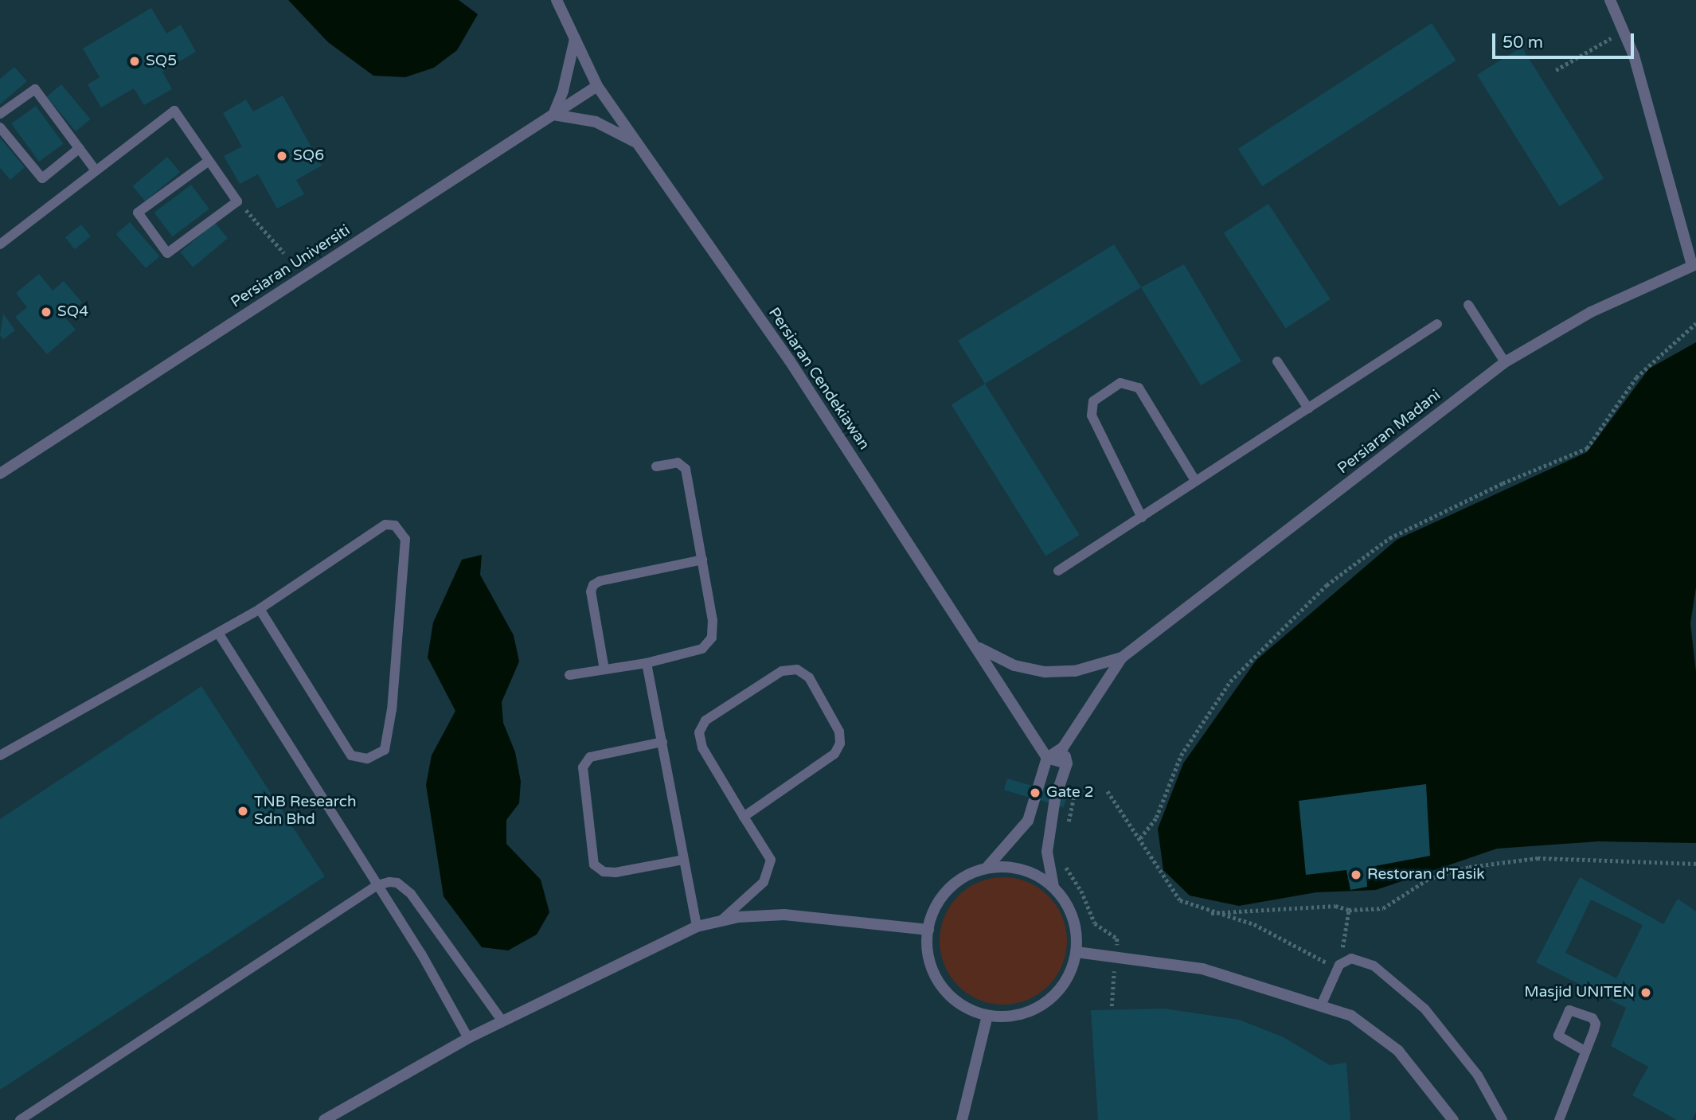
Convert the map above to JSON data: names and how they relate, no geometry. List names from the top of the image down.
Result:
{
  "streets": {
    "street": ["Persiaran Universiti", "Persiaran Cendekiawan", "Persiaran Madani"]
  },
  "crossings": [
    ["Persiaran Universiti", "Persiaran Cendekiawan"]
  ],
  "places": [
    "SQ5",
    "SQ6",
    "SQ4",
    "Gate 2",
    "TNB Research Sdn Bhd",
    "Restoran d'Tasik",
    "Masjid UNITEN"
  ],
  "scale_bar": "50 m"
}
